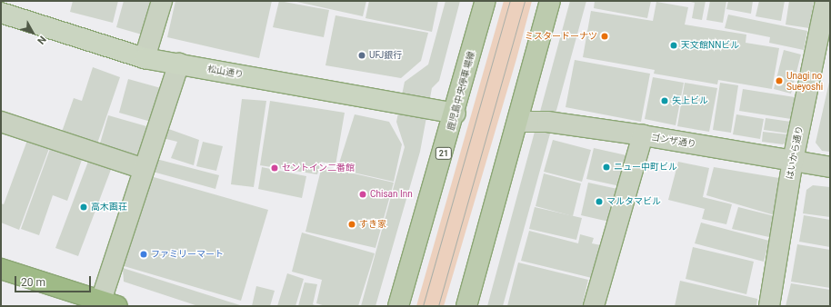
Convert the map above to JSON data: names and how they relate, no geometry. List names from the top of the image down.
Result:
{
  "streets": {
    "main road": ["鹿児島中央停車場線", "21"],
    "street": ["松山通り", "ゴンザ通り", "はいから通り"]
  },
  "crossings": [
    ["松山通り", "鹿児島中央停車場線"],
    ["ゴンザ通り", "はいから通り"]
  ],
  "places": [
    "ミスタードーナツ",
    "天文館NNビル",
    "UFJ銀行",
    "Unagi no Sueyoshi",
    "矢上ビル",
    "ニュー中町ビル",
    "セントイン二番館",
    "Chisan Inn",
    "マルタマビル",
    "高木画荘",
    "すき家",
    "ファミリーマート"
  ],
  "scale_bar": "20 m",
  "north": "bottom right"
}
